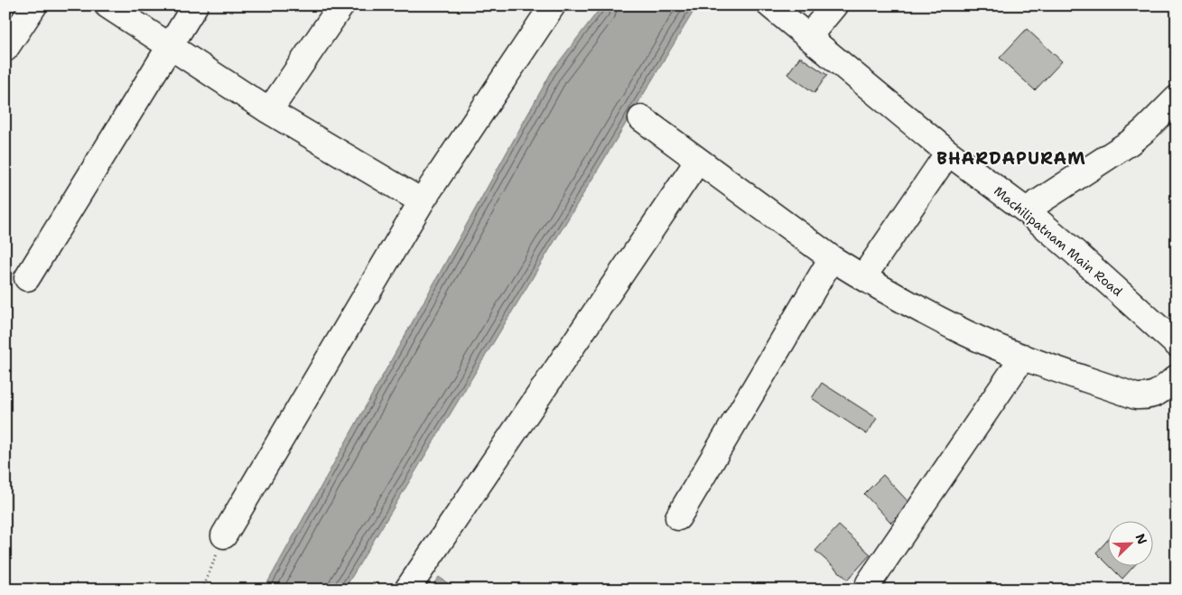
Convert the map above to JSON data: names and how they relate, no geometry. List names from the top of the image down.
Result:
{
  "streets": {
    "street": ["Machilipatnam Main Road"]
  },
  "districts": ["BHARDAPURAM"],
  "north": "top right"
}
